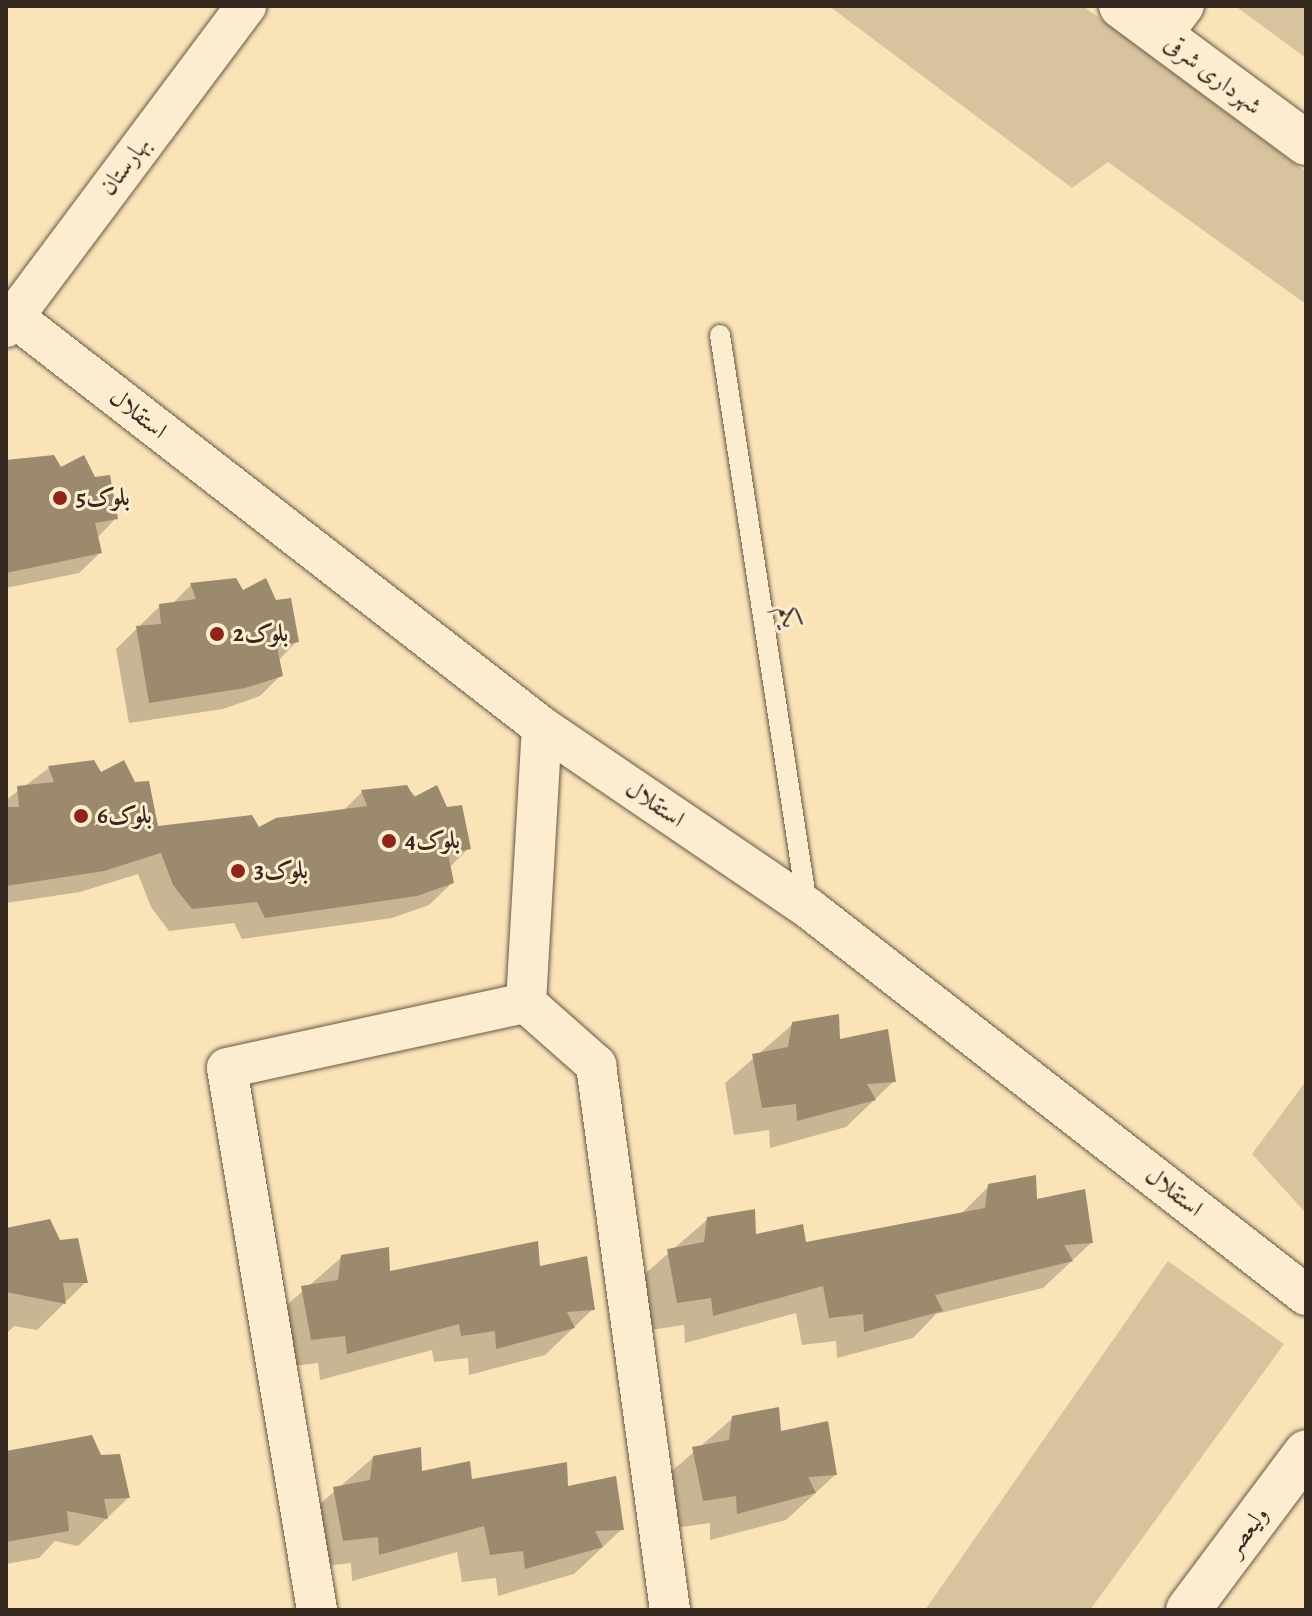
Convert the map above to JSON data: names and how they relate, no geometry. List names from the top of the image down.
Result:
{
  "streets": {
    "main road": ["شهرداری شرقی", "ولیعصر"],
    "street": ["بهارستان", "استقلال"],
    "lane": ["یکم"]
  },
  "crossings": [
    ["بهارستان", "استقلال"],
    ["استقلال", "یکم"]
  ],
  "places": [
    "بلوک5",
    "بلوک2",
    "بلوک6",
    "بلوک4",
    "بلوک3"
  ]
}
